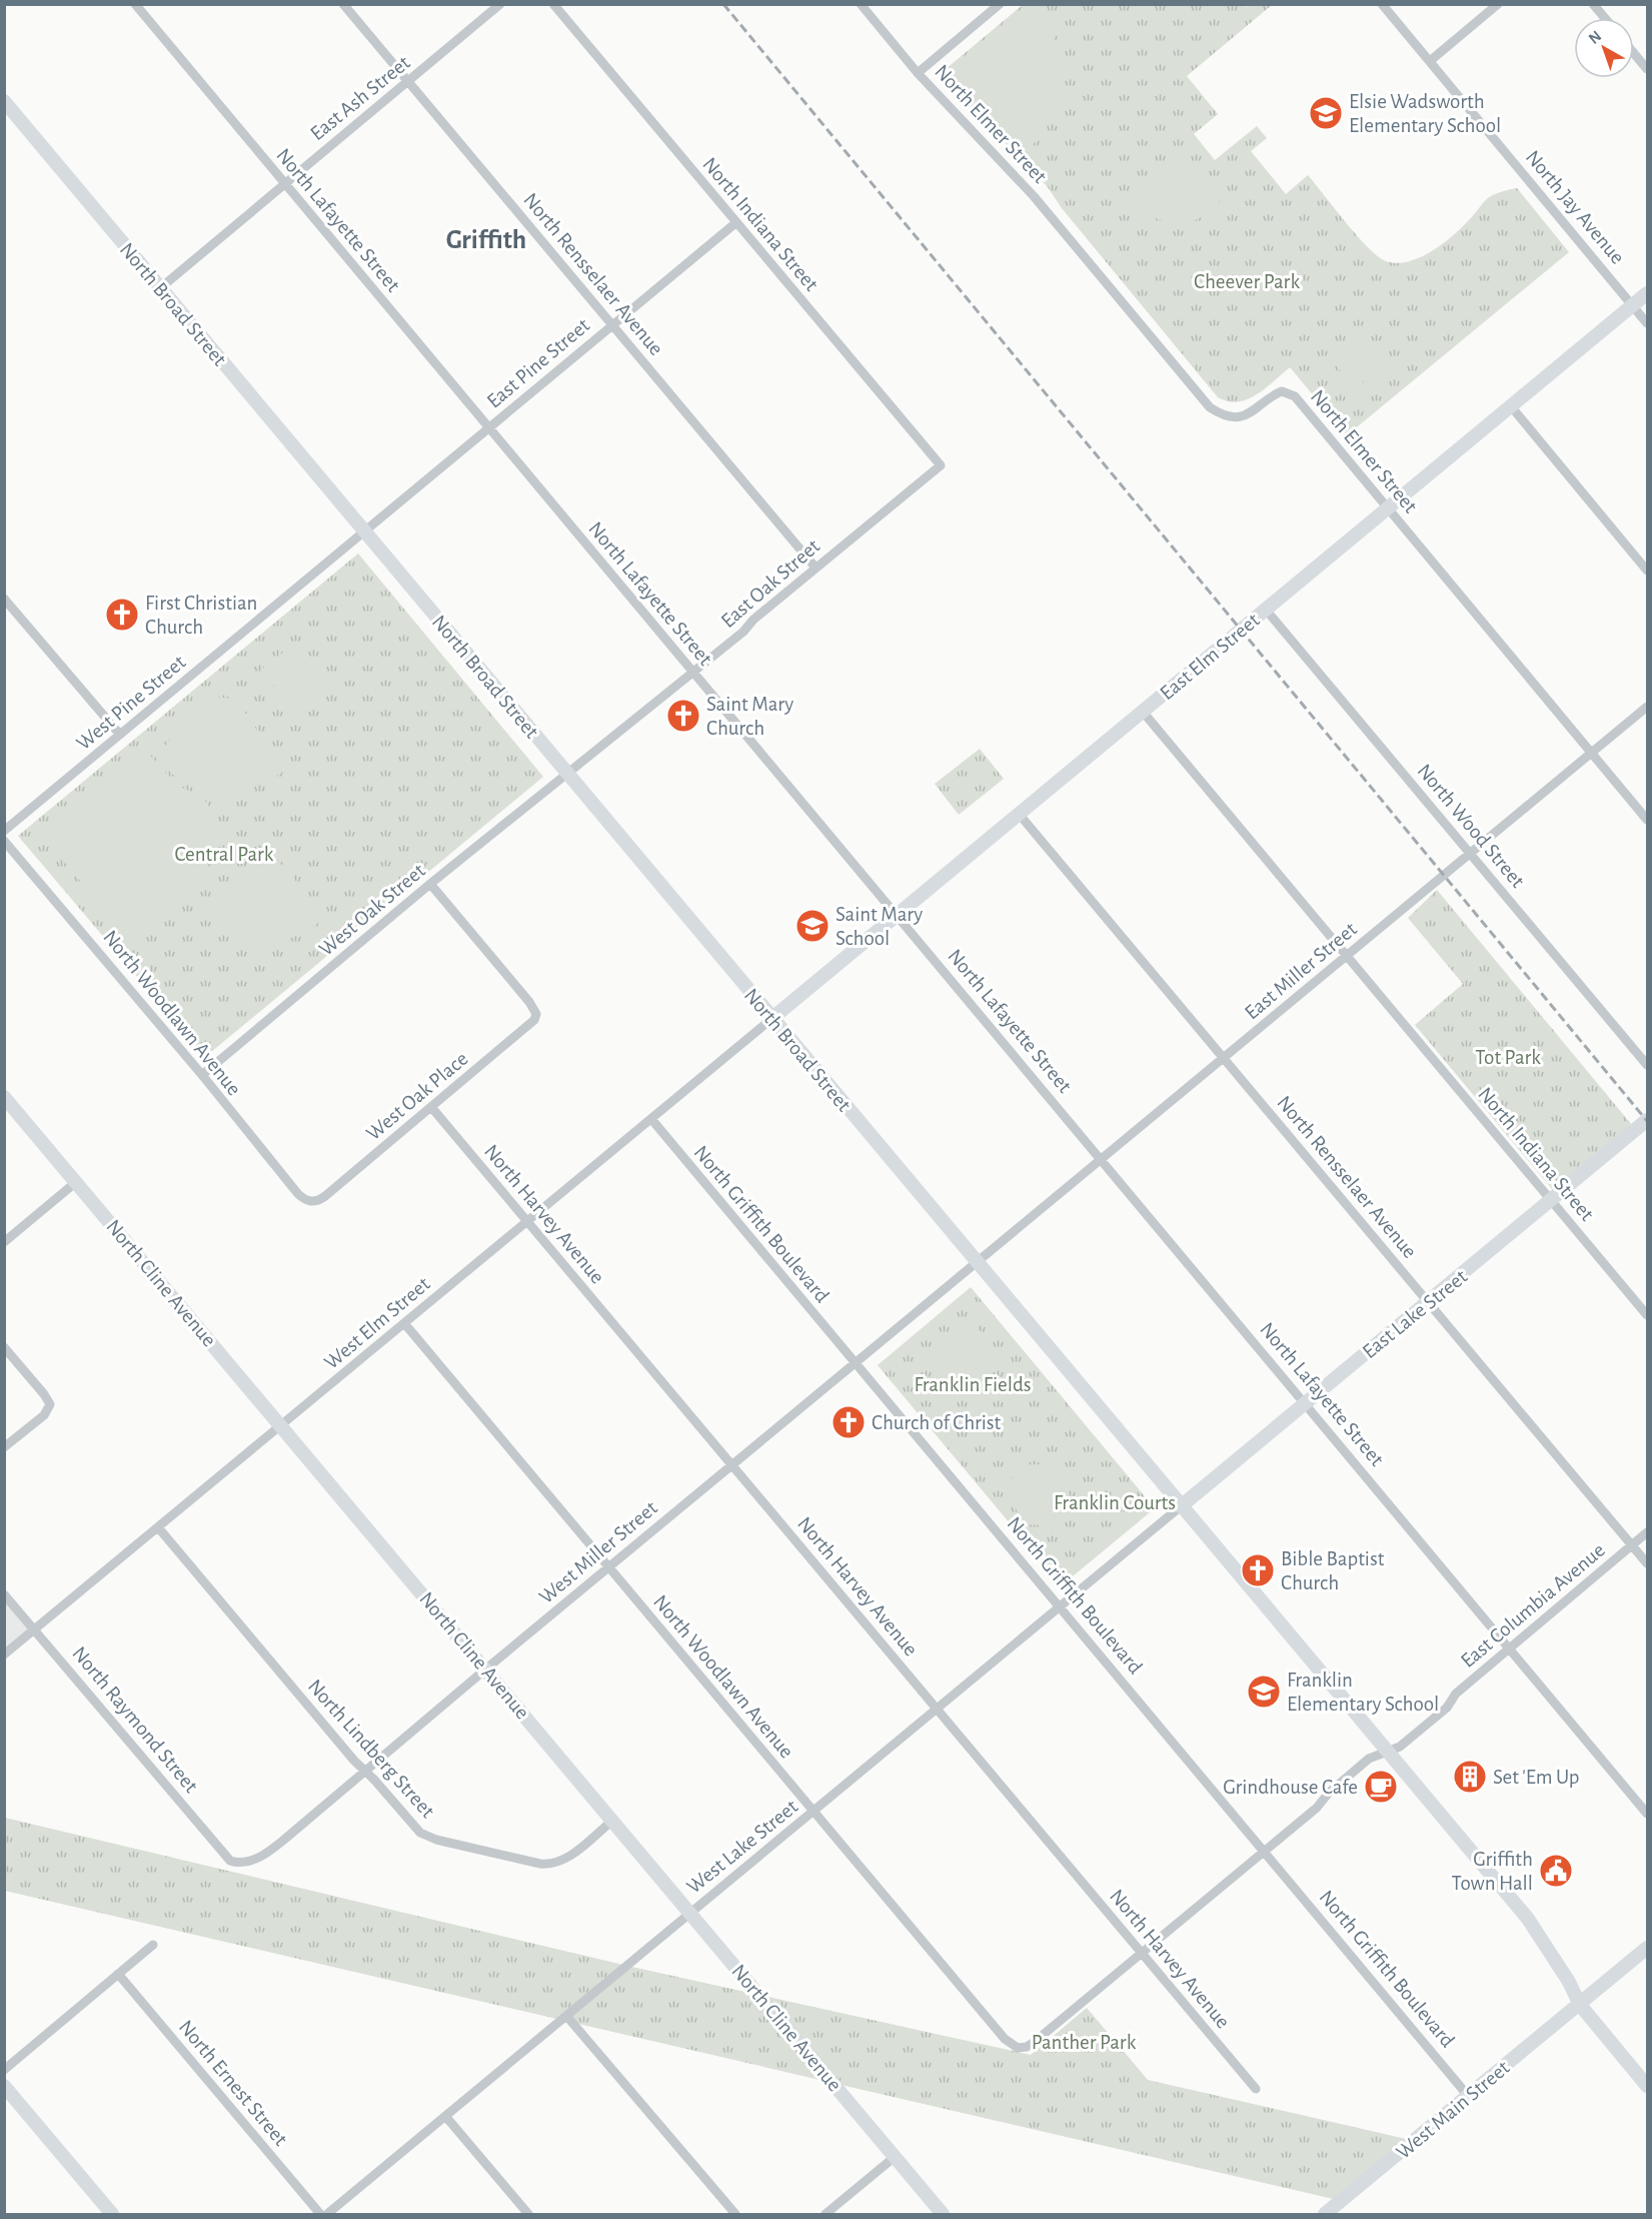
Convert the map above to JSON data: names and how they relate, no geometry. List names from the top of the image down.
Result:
{
  "streets": {
    "street": [
      "East Ash Street",
      "North Elmer Street",
      "North Jay Avenue",
      "North Lafayette Street",
      "North Indiana Street",
      "North Rensselaer Avenue",
      "North Broad Street",
      "East Pine Street",
      "East Oak Street",
      "East Elm Street",
      "West Pine Street",
      "North Wood Street",
      "West Oak Street",
      "East Miller Street",
      "North Woodlawn Avenue",
      "West Oak Place",
      "North Harvey Avenue",
      "North Griffith Boulevard",
      "North Cline Avenue",
      "East Lake Street",
      "West Elm Street",
      "West Miller Street",
      "East Columbia Avenue",
      "North Raymond Street",
      "North Lindberg Street",
      "West Lake Street",
      "North Ernest Street",
      "West Main Street"
    ]
  },
  "crossings": [
    ["East Ash Street", "North Lafayette Street"],
    ["East Ash Street", "North Rensselaer Avenue"],
    ["East Ash Street", "North Broad Street"],
    ["North Elmer Street", "East Elm Street"],
    ["North Elmer Street", "East Miller Street"],
    ["North Jay Avenue", "East Elm Street"],
    ["North Lafayette Street", "East Pine Street"],
    ["North Lafayette Street", "East Oak Street"],
    ["North Lafayette Street", "East Elm Street"],
    ["North Lafayette Street", "East Miller Street"],
    ["North Lafayette Street", "East Lake Street"],
    ["North Lafayette Street", "East Columbia Avenue"],
    ["North Indiana Street", "East Pine Street"],
    ["North Indiana Street", "East Oak Street"],
    ["North Indiana Street", "East Elm Street"],
    ["North Indiana Street", "East Miller Street"],
    ["North Indiana Street", "East Lake Street"],
    ["North Rensselaer Avenue", "East Pine Street"],
    ["North Rensselaer Avenue", "East Oak Street"],
    ["North Rensselaer Avenue", "East Elm Street"],
    ["North Rensselaer Avenue", "East Miller Street"],
    ["North Rensselaer Avenue", "East Lake Street"],
    ["North Rensselaer Avenue", "East Columbia Avenue"],
    ["North Broad Street", "East Pine Street"],
    ["North Broad Street", "East Oak Street"],
    ["North Broad Street", "East Elm Street"],
    ["North Broad Street", "West Pine Street"],
    ["North Broad Street", "West Oak Street"],
    ["North Broad Street", "East Miller Street"],
    ["North Broad Street", "East Lake Street"],
    ["North Broad Street", "West Elm Street"],
    ["North Broad Street", "West Miller Street"],
    ["North Broad Street", "East Columbia Avenue"],
    ["North Broad Street", "West Lake Street"],
    ["North Broad Street", "West Main Street"],
    ["East Pine Street", "West Pine Street"],
    ["East Oak Street", "West Oak Street"],
    ["East Elm Street", "North Wood Street"],
    ["East Elm Street", "West Elm Street"],
    ["North Wood Street", "East Miller Street"],
    ["West Oak Street", "North Woodlawn Avenue"],
    ["West Oak Street", "West Oak Place"],
    ["East Miller Street", "West Miller Street"],
    ["North Woodlawn Avenue", "West Oak Place"],
    ["North Woodlawn Avenue", "West Elm Street"],
    ["North Woodlawn Avenue", "West Miller Street"],
    ["North Woodlawn Avenue", "East Columbia Avenue"],
    ["North Woodlawn Avenue", "West Lake Street"],
    ["West Oak Place", "North Harvey Avenue"],
    ["North Harvey Avenue", "West Elm Street"],
    ["North Harvey Avenue", "West Miller Street"],
    ["North Harvey Avenue", "East Columbia Avenue"],
    ["North Harvey Avenue", "West Lake Street"],
    ["North Griffith Boulevard", "West Elm Street"],
    ["North Griffith Boulevard", "West Miller Street"],
    ["North Griffith Boulevard", "East Columbia Avenue"],
    ["North Griffith Boulevard", "West Lake Street"],
    ["North Griffith Boulevard", "West Main Street"],
    ["North Cline Avenue", "West Elm Street"],
    ["North Cline Avenue", "West Miller Street"],
    ["North Cline Avenue", "North Lindberg Street"],
    ["North Cline Avenue", "West Lake Street"],
    ["East Lake Street", "West Lake Street"],
    ["West Elm Street", "North Raymond Street"],
    ["West Elm Street", "North Lindberg Street"],
    ["West Miller Street", "North Raymond Street"],
    ["West Miller Street", "North Lindberg Street"]
  ],
  "districts": ["Griffith"],
  "parks": [
    "Cheever Park",
    "Central Park",
    "Tot Park",
    "Franklin Fields",
    "Franklin Courts",
    "Panther Park"
  ],
  "places": {
    "school or university": ["Elsie Wadsworth Elementary School", "Saint Mary School", "Franklin Elementary School"],
    "church": [
      "First Christian Church",
      "Saint Mary Church",
      "Church of Christ",
      "Bible Baptist Church"
    ],
    "building": ["Set 'Em Up"],
    "cafe": ["Grindhouse Cafe"],
    "public building": ["Griffith Town Hall"]
  },
  "north": "top left"
}
